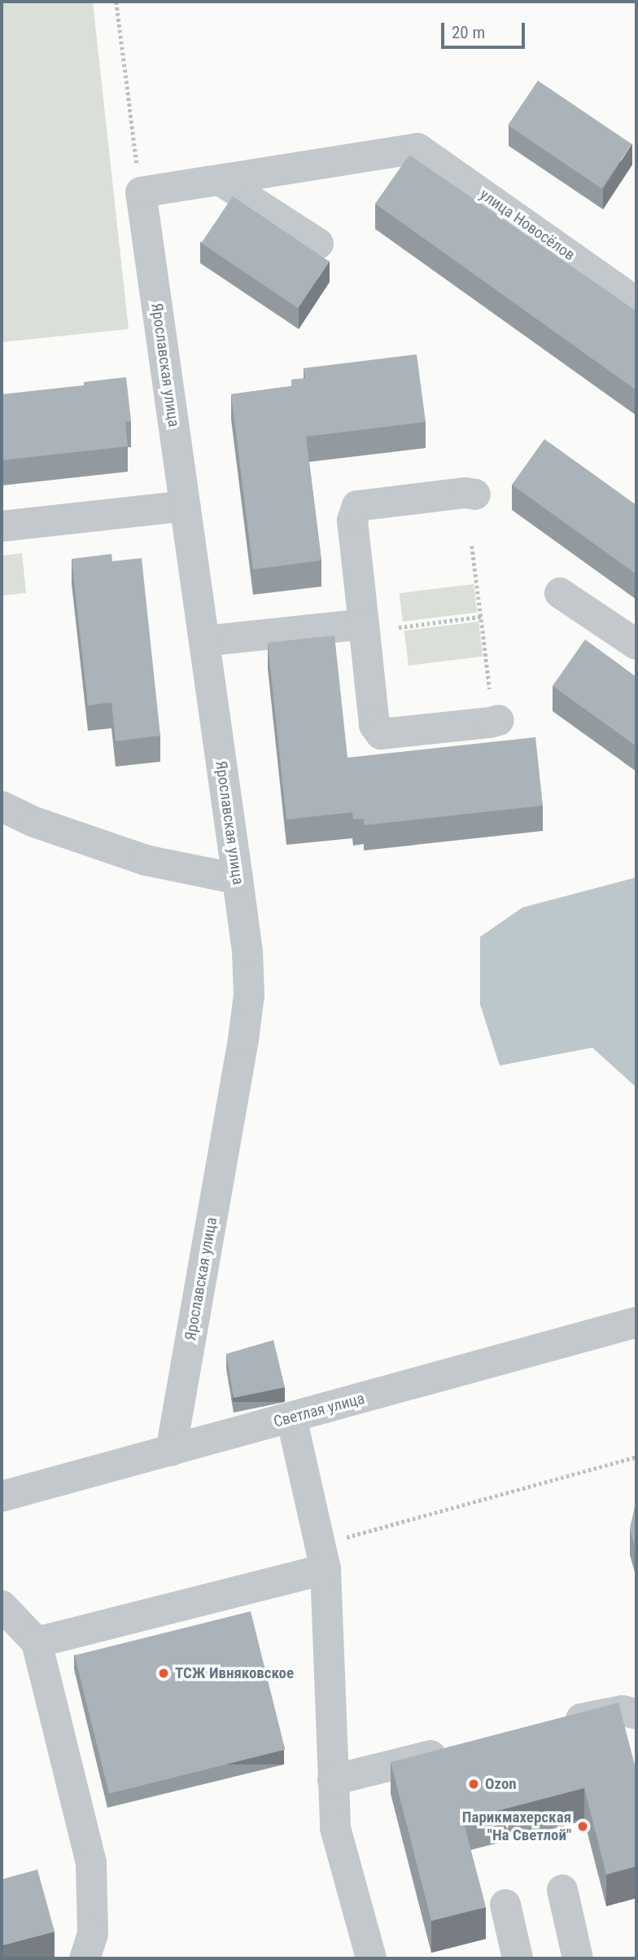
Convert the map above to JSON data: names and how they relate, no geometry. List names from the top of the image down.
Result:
{
  "streets": {
    "street": ["улица Новосёлов", "Ярославская улица", "Светлая улица"]
  },
  "crossings": [
    ["Ярославская улица", "Светлая улица"]
  ],
  "places": ["ТСЖ Ивняковское", "Ozon", "Парикмахерская \"На Светлой\""],
  "scale_bar": "20 m"
}
